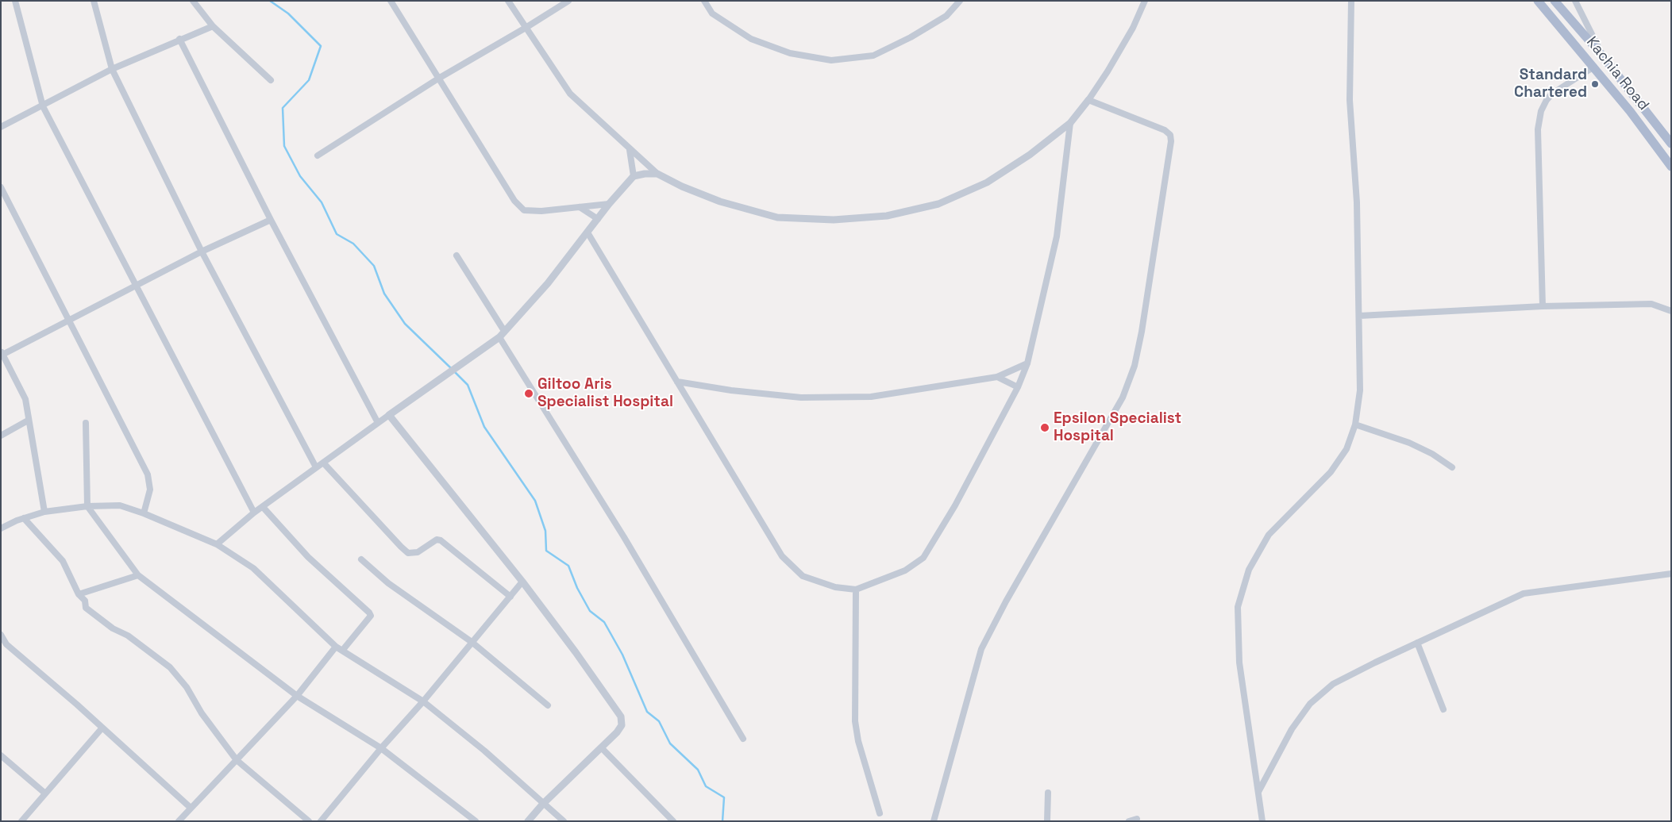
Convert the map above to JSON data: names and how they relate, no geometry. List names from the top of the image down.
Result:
{
  "streets": {
    "main road": ["Kachia Road"]
  },
  "places": ["Standard Chartered", "Giltoo Aris Specialist Hospital", "Epsilon Specialist Hospital"]
}
